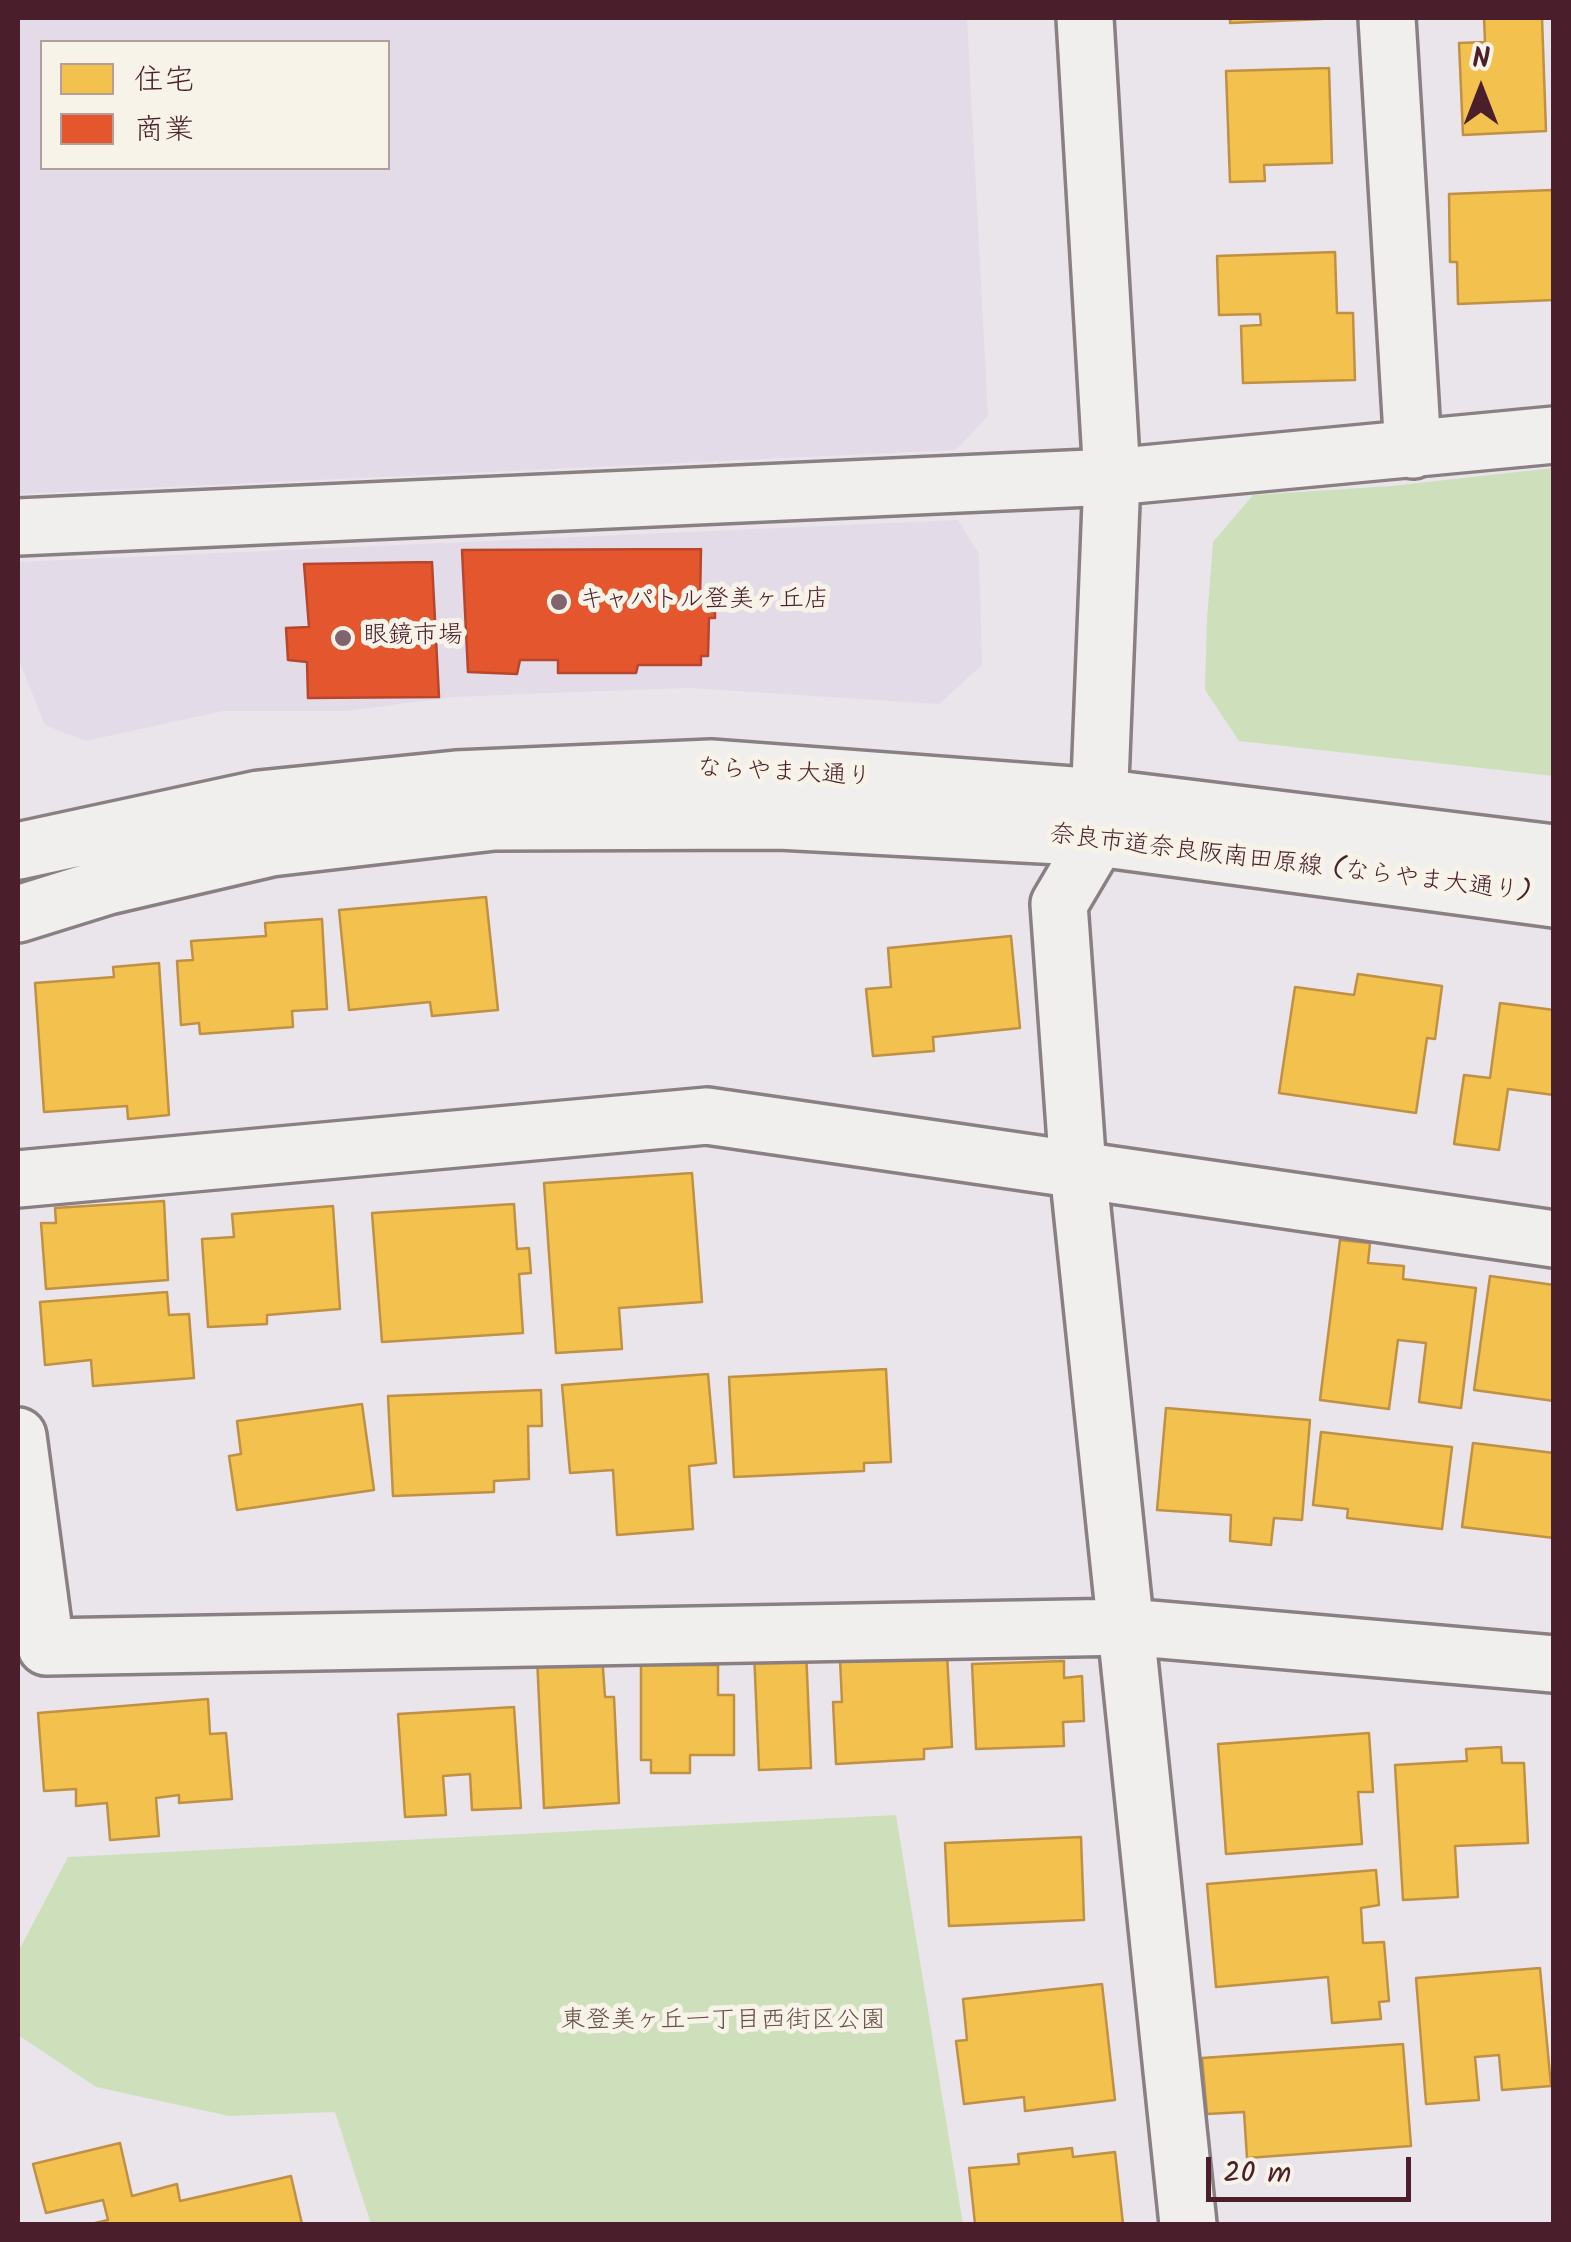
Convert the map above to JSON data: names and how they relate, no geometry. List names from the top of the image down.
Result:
{
  "streets": {
    "street": ["ならやま大通り", "奈良市道奈良阪南田原線 (ならやま大通り)"]
  },
  "crossings": [
    ["ならやま大通り", "奈良市道奈良阪南田原線 (ならやま大通り)"]
  ],
  "parks": ["東登美ヶ丘一丁目西街区公園"],
  "places": ["キャパトル登美ヶ丘店", "眼鏡市場"],
  "legend": ["住宅", "商業"],
  "scale_bar": "20 m",
  "north": "top"
}
